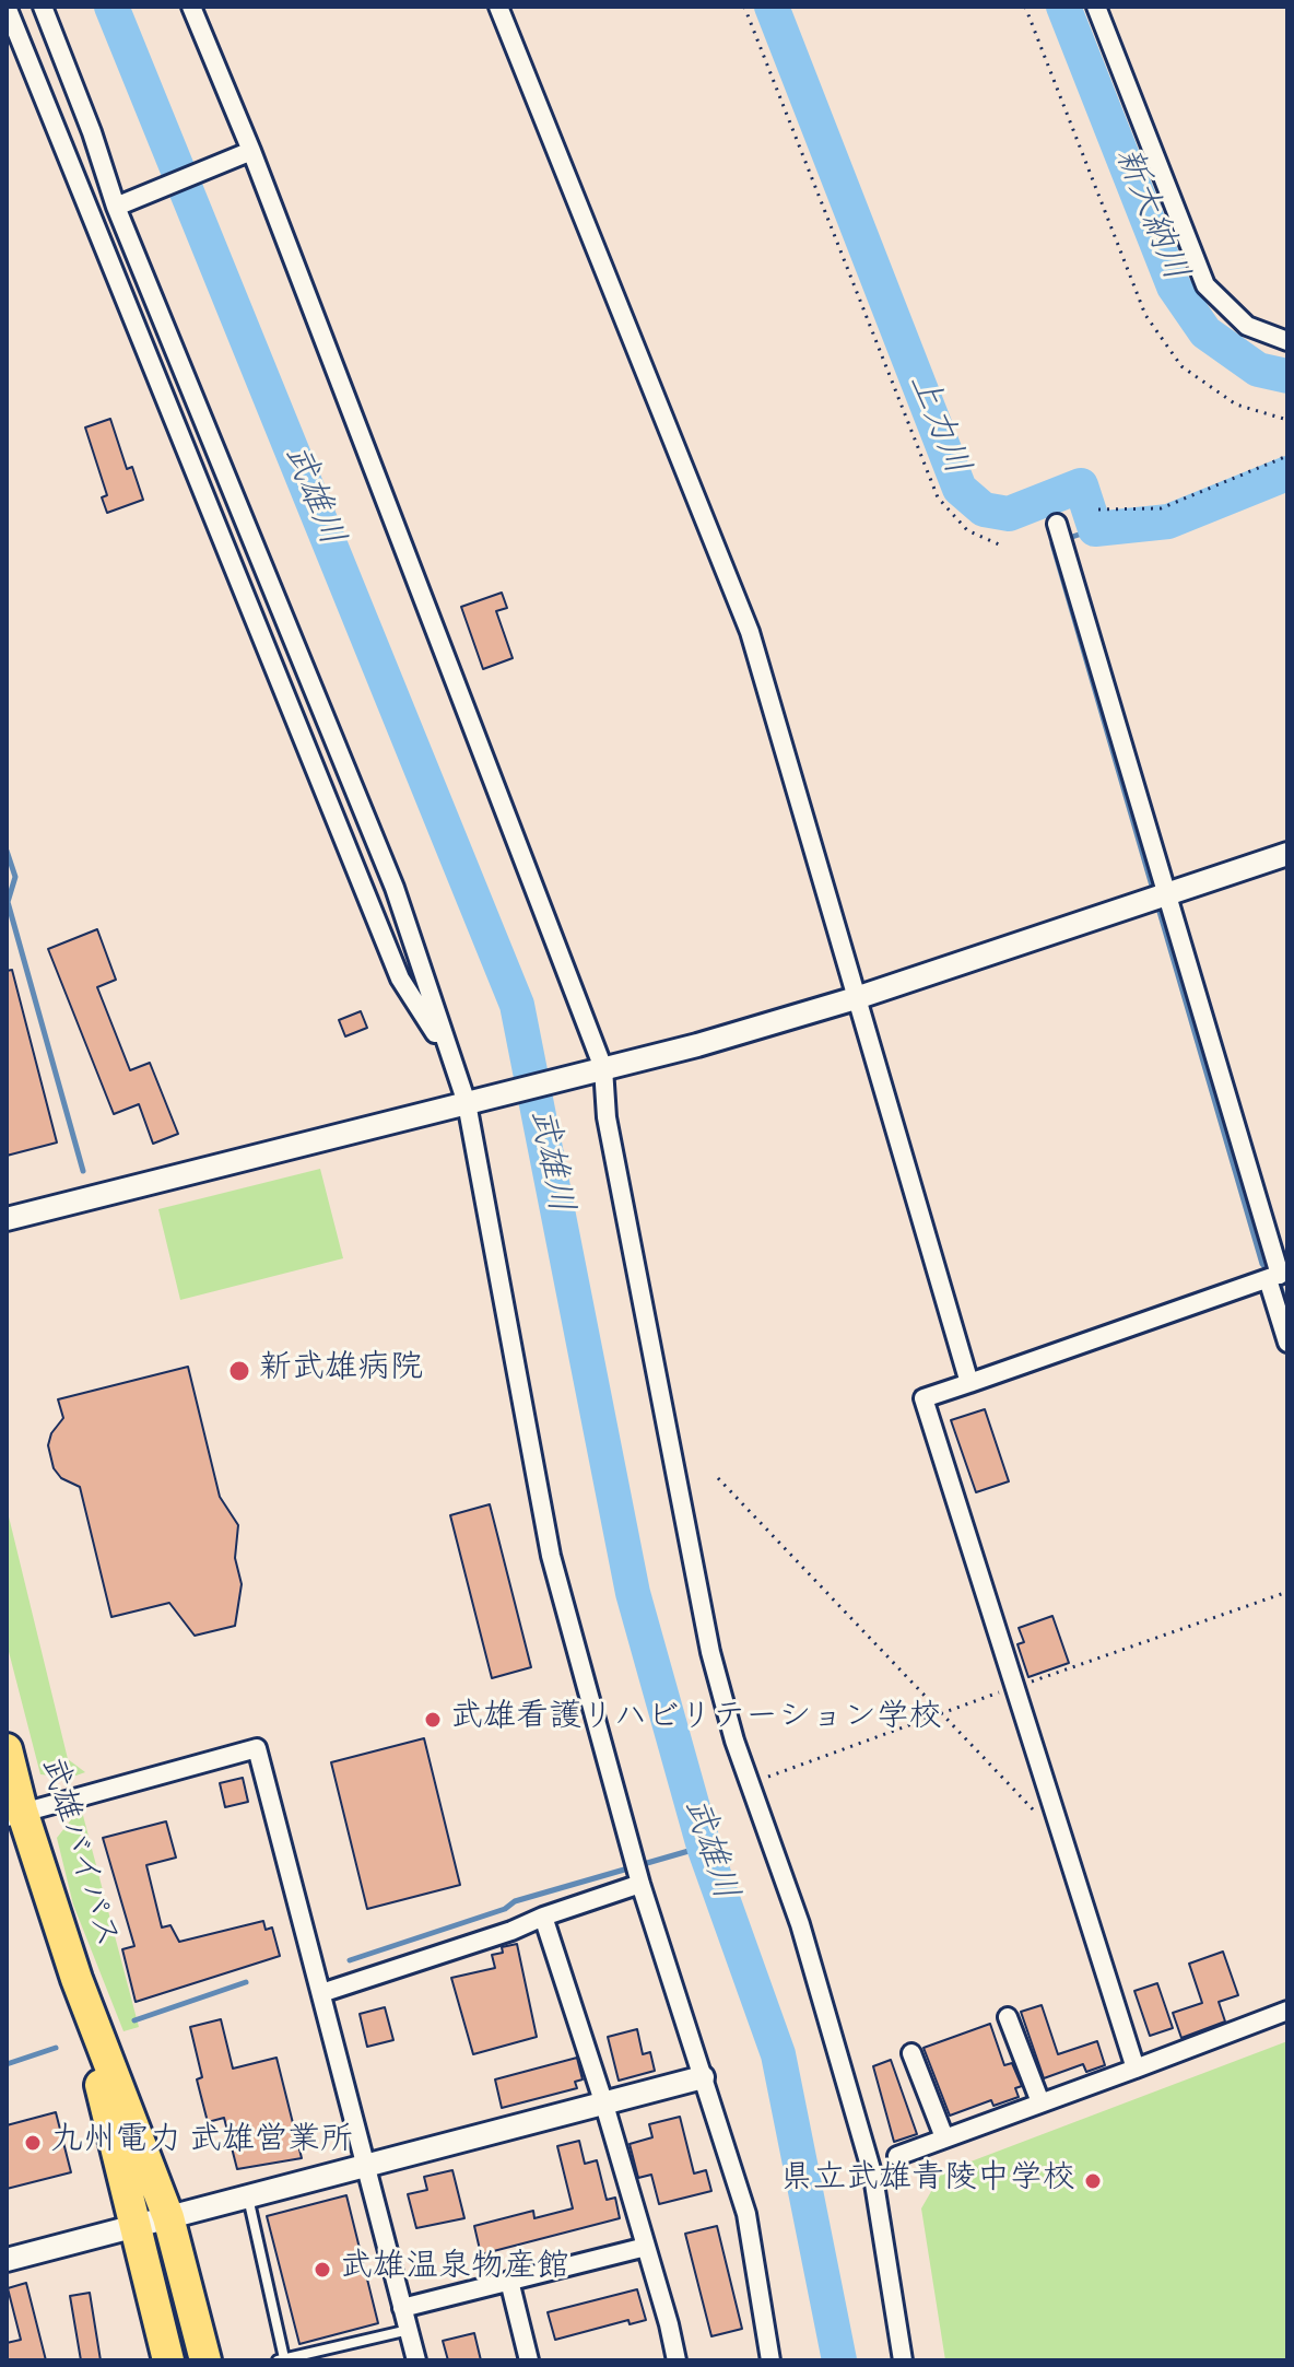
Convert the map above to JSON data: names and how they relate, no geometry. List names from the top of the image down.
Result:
{
  "streets": {
    "highway": ["武雄バイパス"]
  },
  "water": ["新大納川", "上力川", "武雄川"],
  "places": [
    "新武雄病院",
    "武雄看護リハビリテーション学校",
    "九州電力 武雄営業所",
    "県立武雄青陵中学校",
    "武雄温泉物産館"
  ]
}
